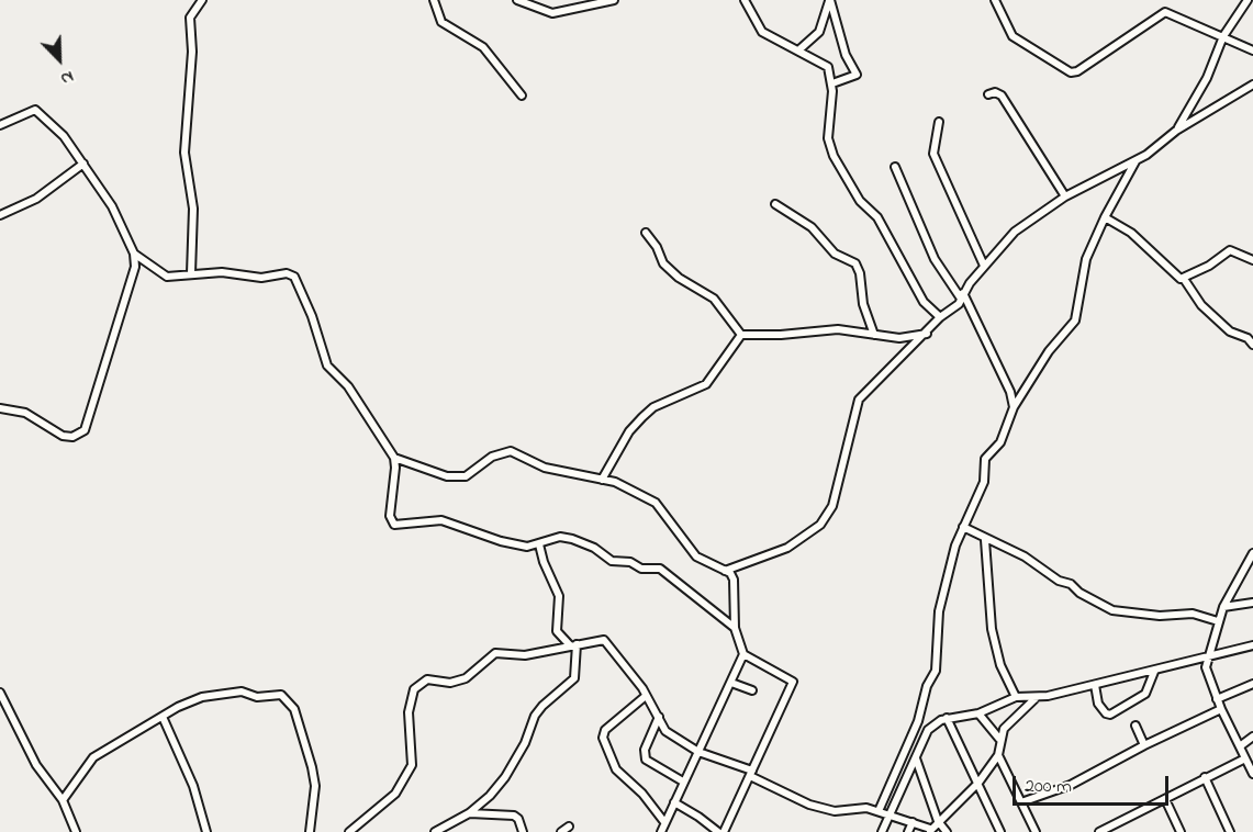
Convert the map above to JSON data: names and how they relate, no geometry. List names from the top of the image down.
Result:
{
  "scale_bar": "200 m",
  "north": "bottom right"
}
